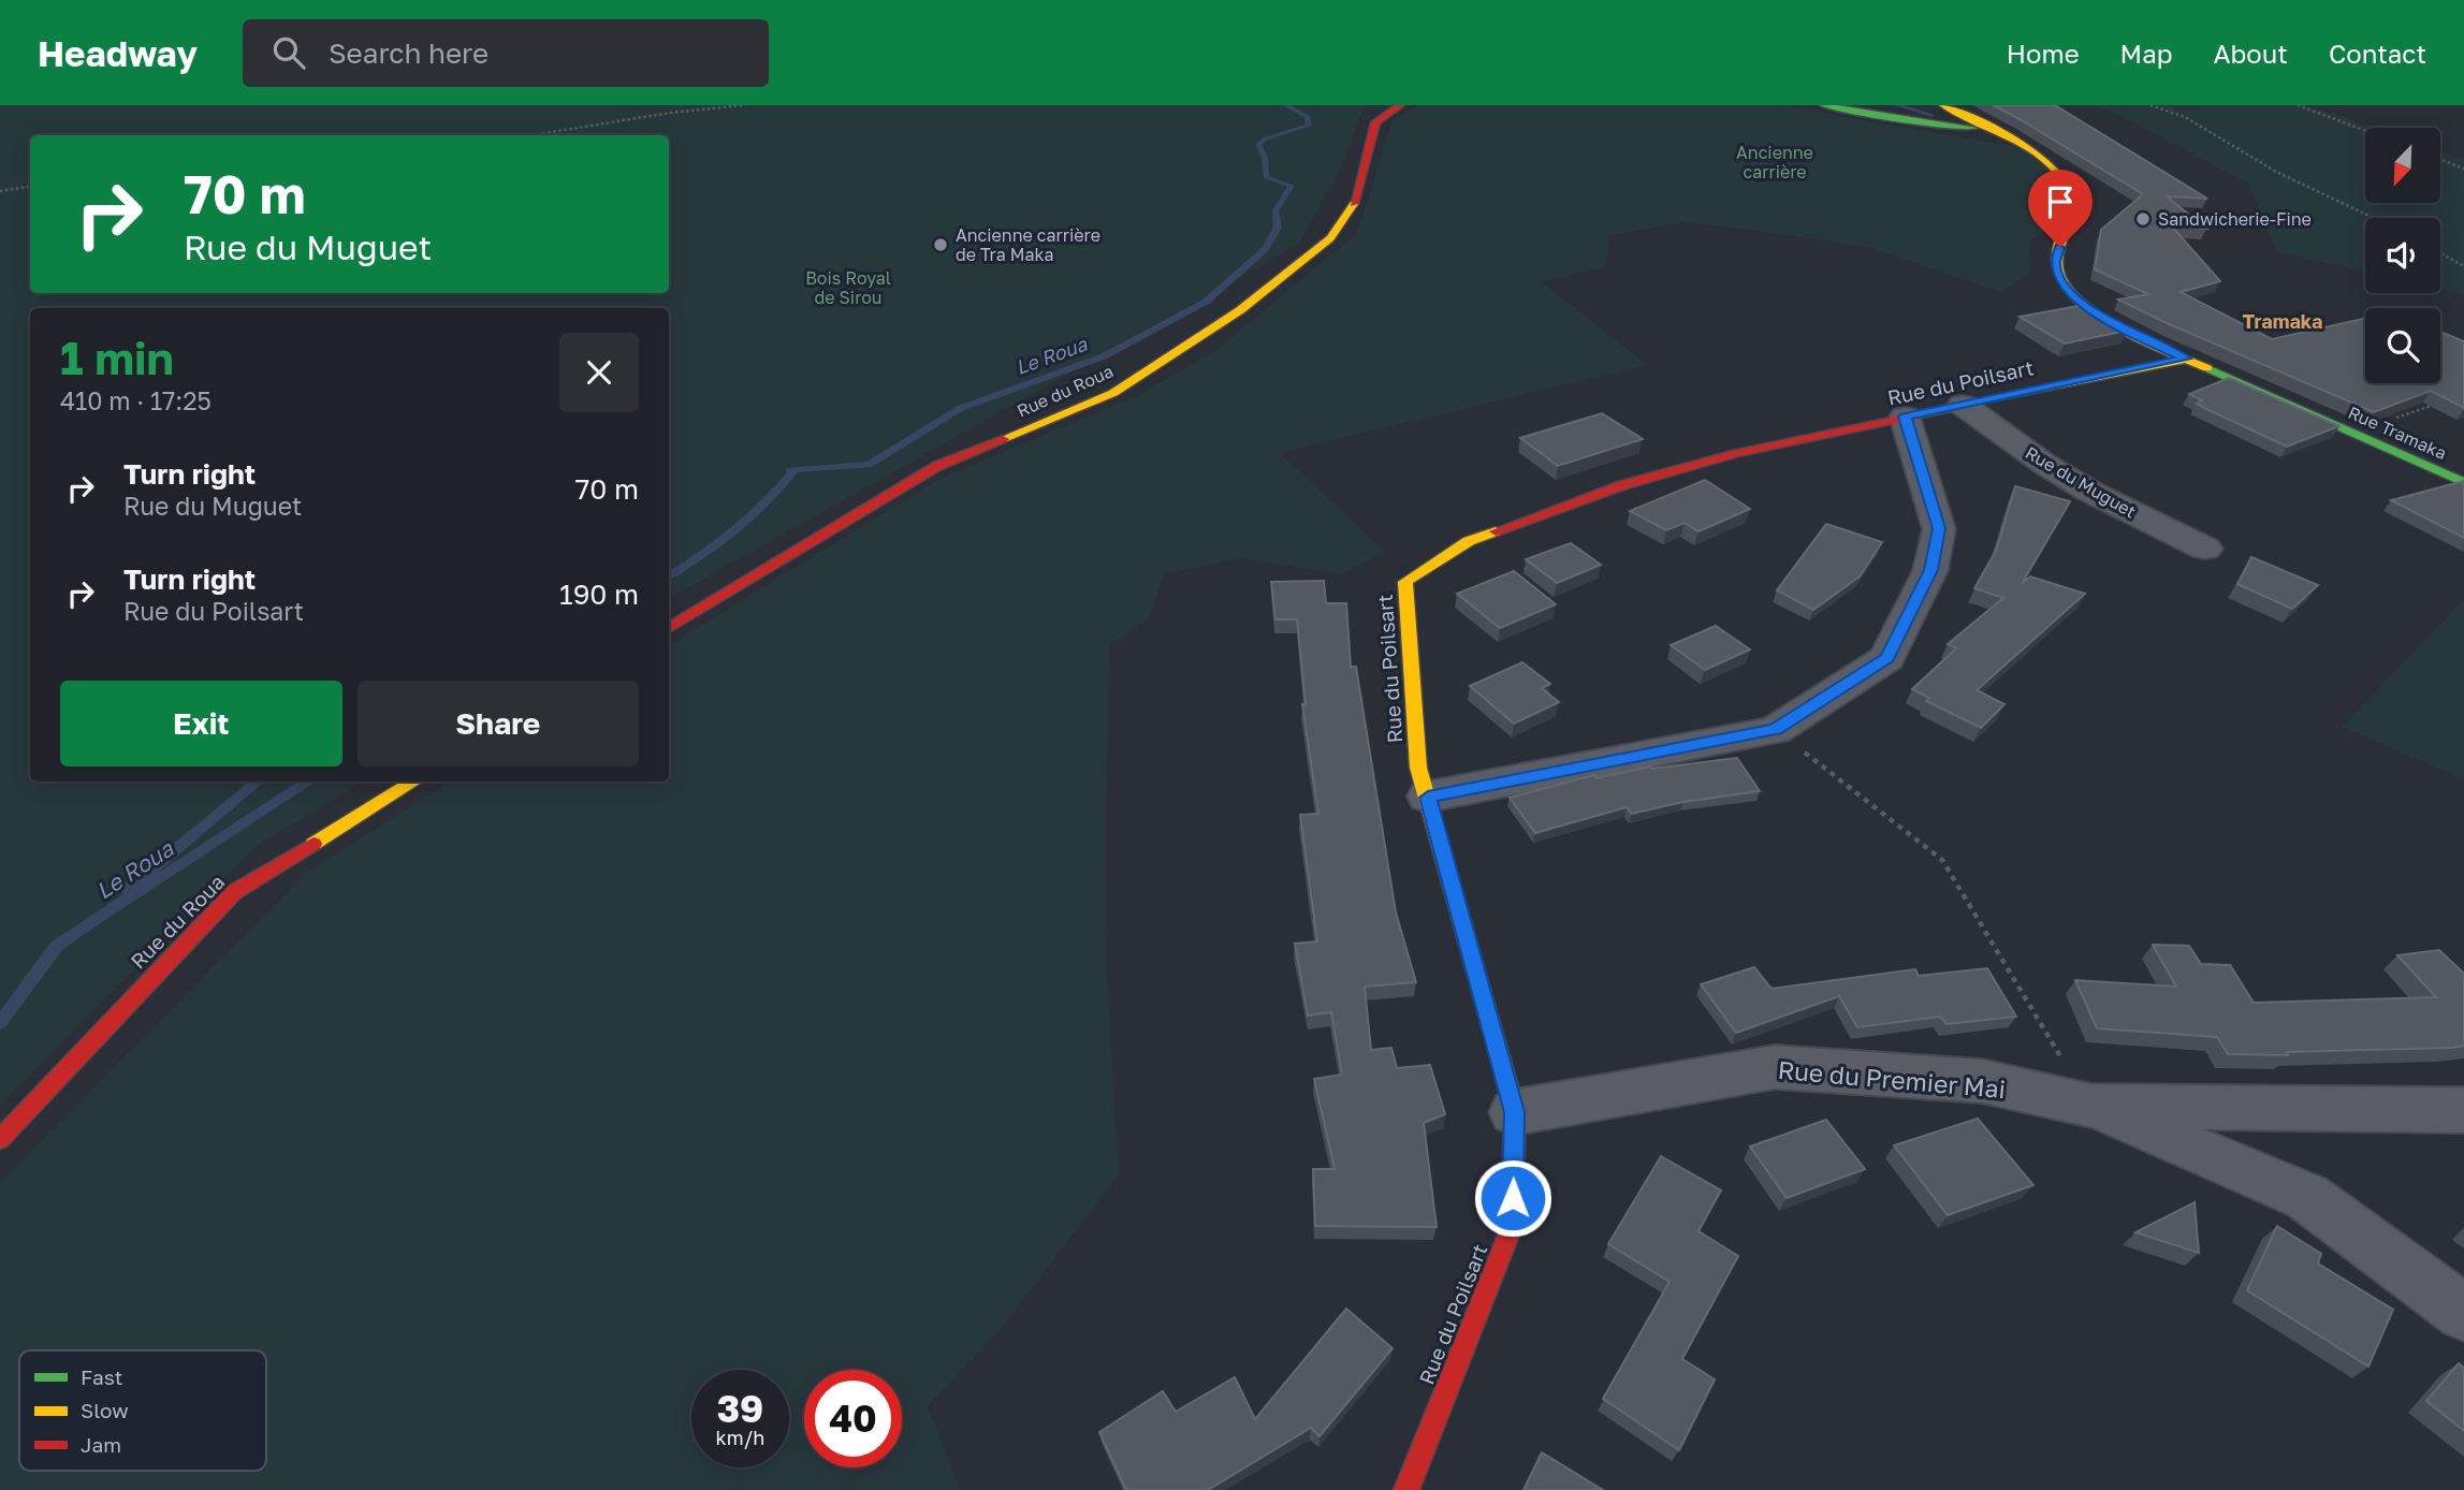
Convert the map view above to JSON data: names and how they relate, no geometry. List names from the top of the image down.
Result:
{
  "streets": {
    "street": [
      "Rue du Poilsart",
      "Rue du Roua",
      "Rue Tramaka",
      "Rue du Muguet",
      "Rue du Premier Mai"
    ]
  },
  "crossings": [
    ["Rue du Poilsart", "Rue Tramaka"],
    ["Rue du Poilsart", "Rue du Muguet"],
    ["Rue du Poilsart", "Rue du Premier Mai"]
  ],
  "districts": ["Tramaka"],
  "water": ["Le Roua"],
  "parks": ["Ancienne carrière", "Bois Royal de Sirou"],
  "places": ["Sandwicherie-Fine", "Ancienne carrière de Tra Maka"],
  "legend": ["Fast", "Slow", "Jam"],
  "north": "bottom left",
  "page": {
    "header": "Headway",
    "search": "Search here",
    "nav": [
      "Home",
      "Map",
      "About",
      "Contact"
    ],
    "turn": ["70 m", "Rue du Muguet"],
    "heading": ["1 min", "410 m · 17:25"],
    "list": [
      {
        "name": "Turn right",
        "note": "Rue du Muguet",
        "value": "70 m"
      },
      {
        "name": "Turn right",
        "note": "Rue du Poilsart",
        "value": "190 m"
      }
    ],
    "buttons": ["Exit", "Share"],
    "speed": "39 km/h",
    "limit": "40"
  }
}
